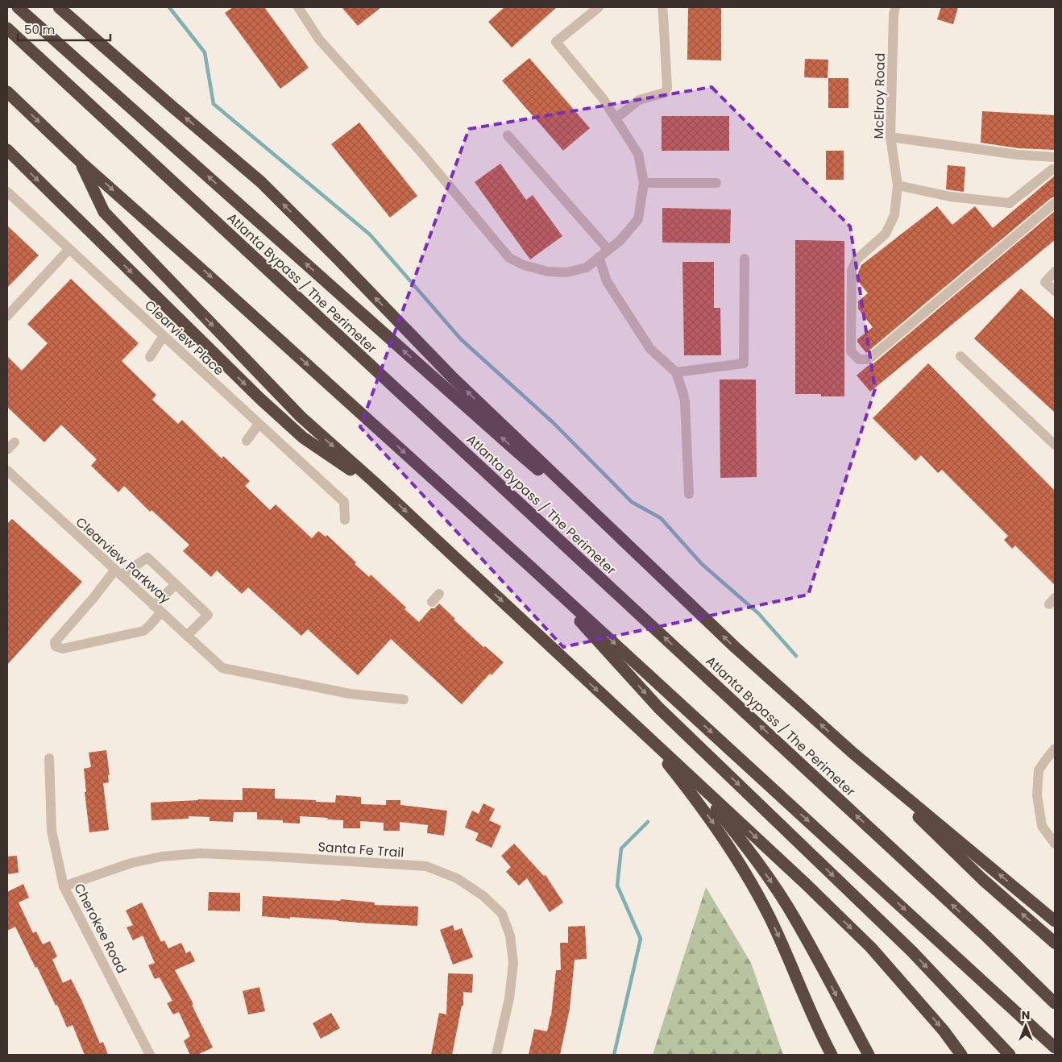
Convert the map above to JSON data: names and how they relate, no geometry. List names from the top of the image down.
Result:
{
  "streets": {
    "highway": ["Atlanta Bypass / The Perimeter"],
    "street": [
      "McElroy Road",
      "Clearview Place",
      "Clearview Parkway",
      "Santa Fe Trail",
      "Cherokee Road"
    ]
  },
  "crossings": [
    ["Santa Fe Trail", "Cherokee Road"]
  ],
  "scale_bar": "50 m",
  "north": "top"
}
